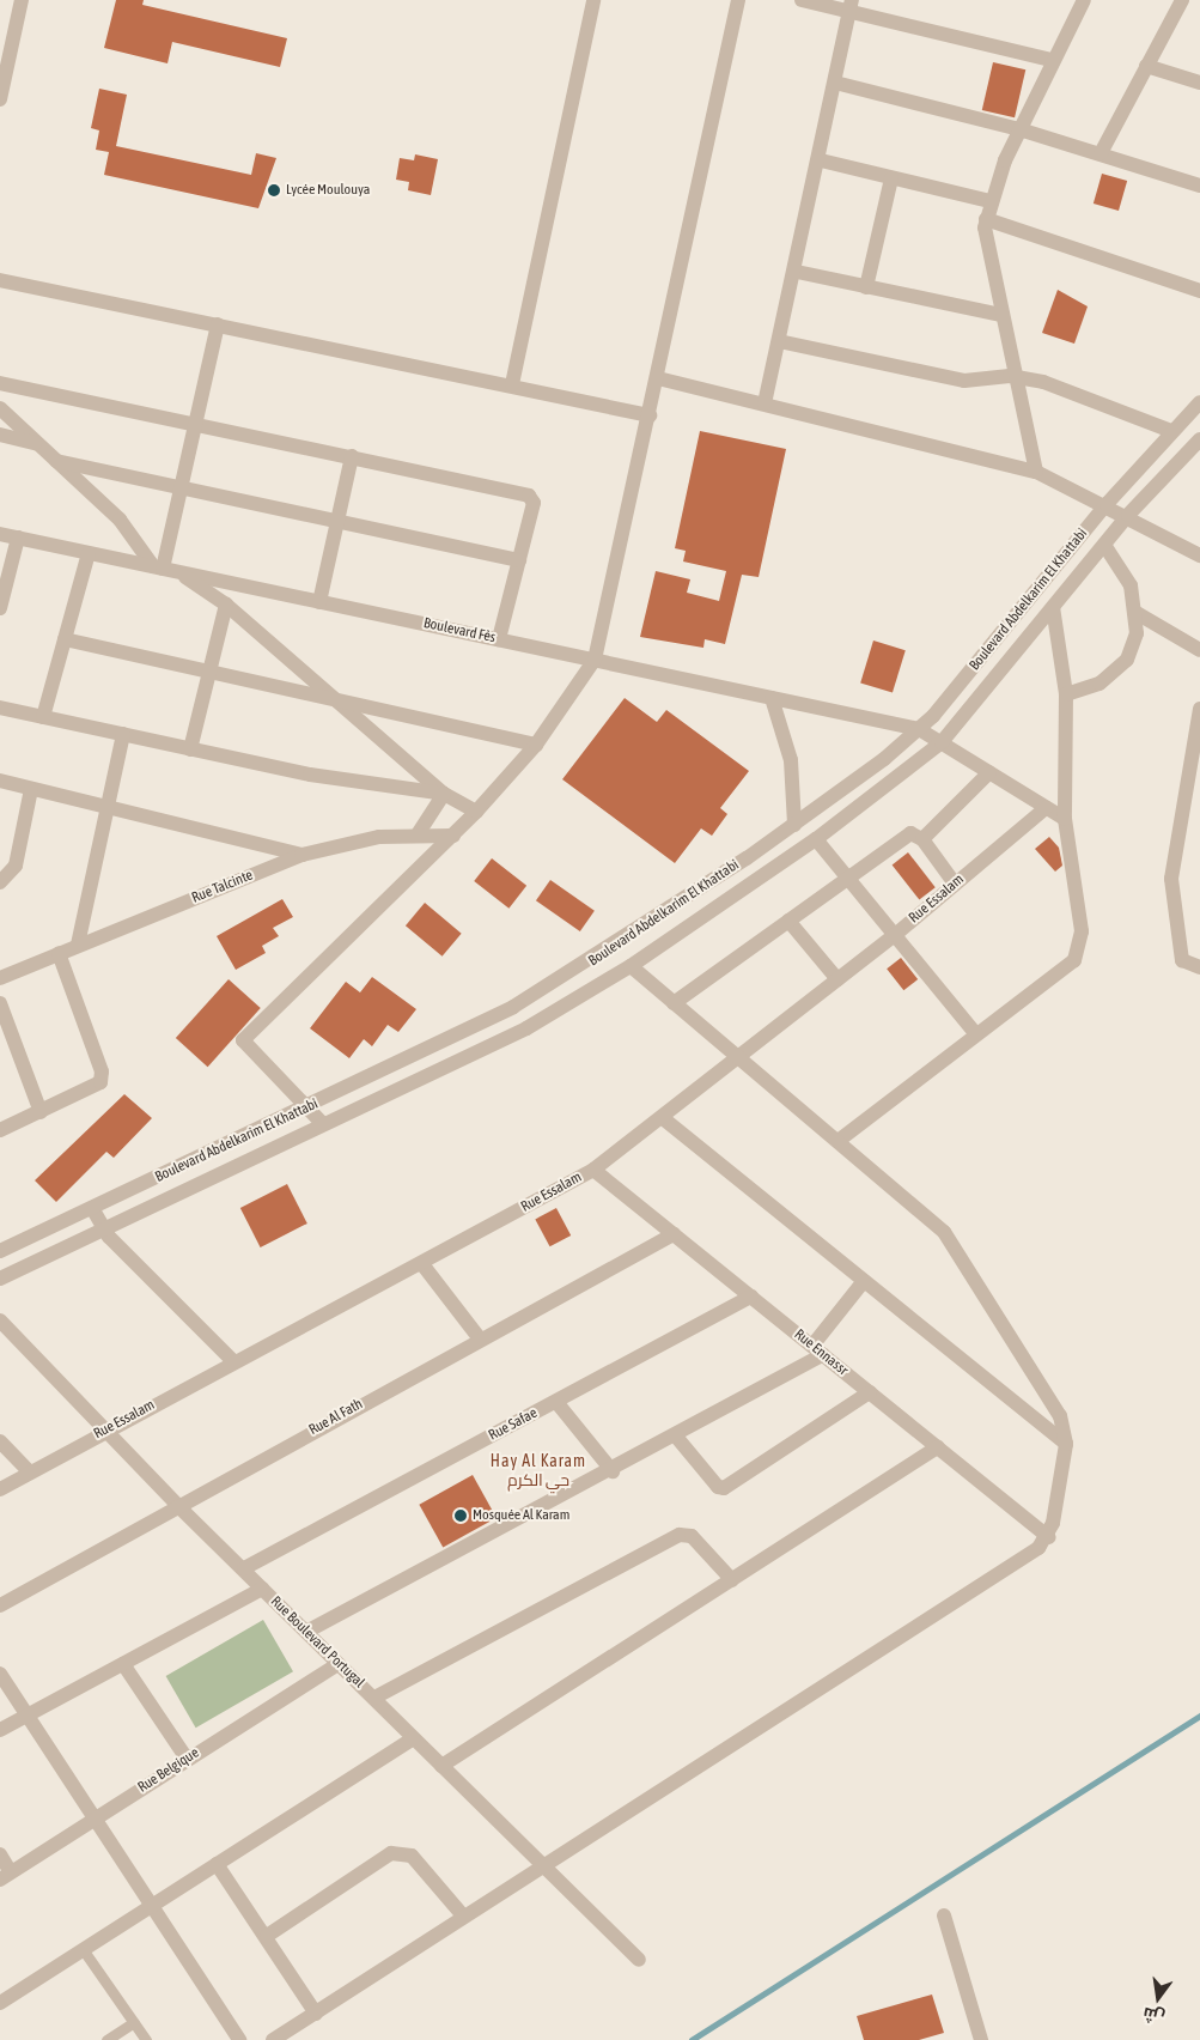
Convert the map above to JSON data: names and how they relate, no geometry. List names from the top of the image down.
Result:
{
  "streets": {
    "street": [
      "Boulevard Abdelkarim El Khattabi",
      "Boulevard Fès",
      "Rue Talcinte",
      "Rue Essalam",
      "Rue Ennassr",
      "Rue Al Fath",
      "Rue Safae",
      "Rue Boulevard Portugal",
      "Rue Belgique"
    ]
  },
  "crossings": [
    ["Boulevard Abdelkarim El Khattabi", "Boulevard Fès"],
    ["Boulevard Fès", "Rue Essalam"],
    ["Rue Essalam", "Rue Ennassr"],
    ["Rue Essalam", "Rue Boulevard Portugal"],
    ["Rue Ennassr", "Rue Al Fath"],
    ["Rue Ennassr", "Rue Safae"],
    ["Rue Al Fath", "Rue Boulevard Portugal"],
    ["Rue Safae", "Rue Boulevard Portugal"],
    ["Rue Boulevard Portugal", "Rue Belgique"]
  ],
  "districts": ["Hay Al Karam حي الكرم"],
  "places": ["Lycée Moulouya", "Mosquée Al Karam"],
  "north": "bottom"
}
